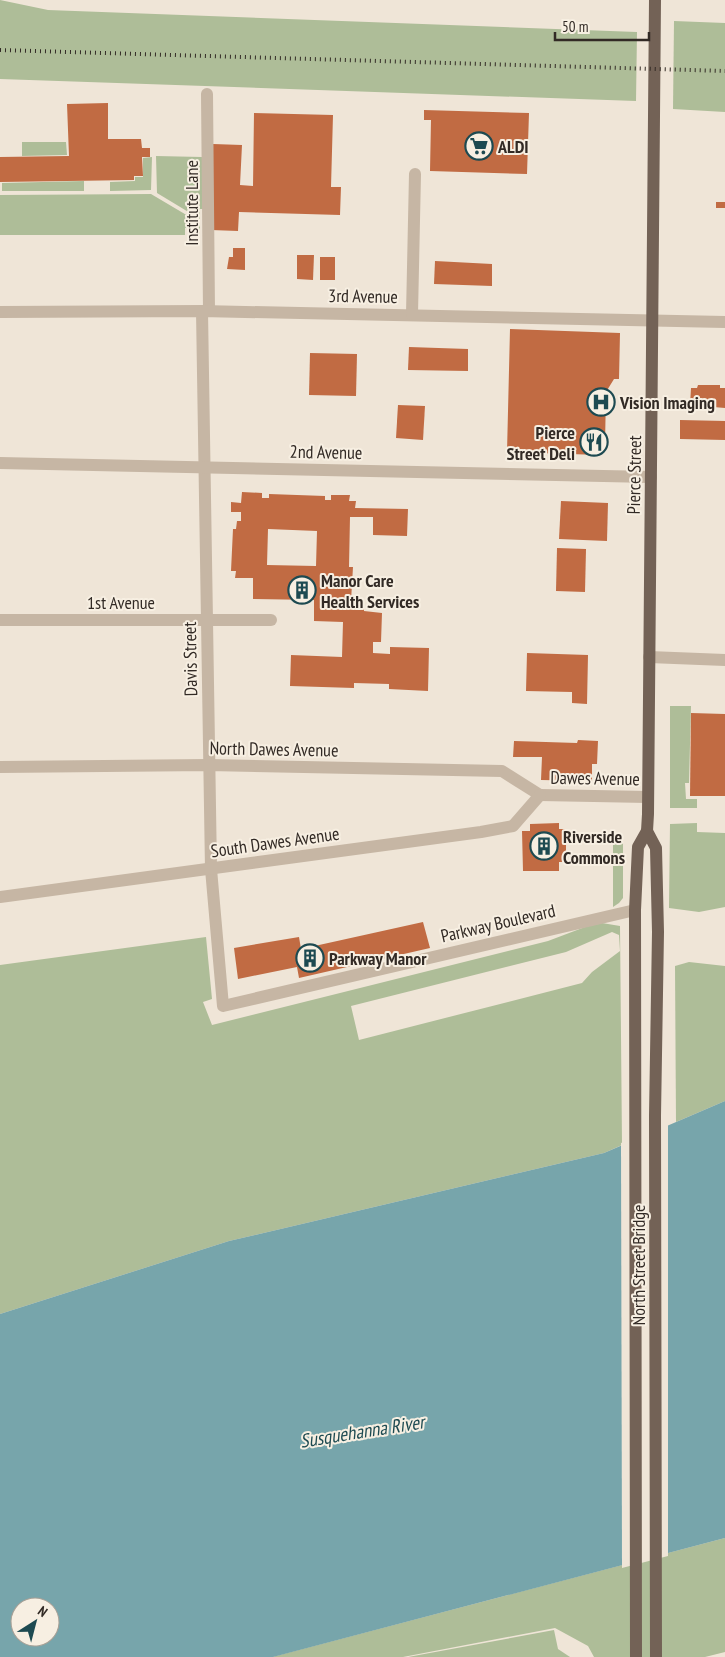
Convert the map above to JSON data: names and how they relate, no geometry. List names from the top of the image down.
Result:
{
  "streets": {
    "main road": ["Pierce Street", "North Street Bridge"],
    "street": [
      "Institute Lane",
      "3rd Avenue",
      "2nd Avenue",
      "1st Avenue",
      "Davis Street",
      "North Dawes Avenue",
      "Dawes Avenue",
      "South Dawes Avenue",
      "Parkway Boulevard"
    ]
  },
  "crossings": [
    ["Institute Lane", "3rd Avenue"],
    ["Institute Lane", "Davis Street"],
    ["3rd Avenue", "Pierce Street"],
    ["3rd Avenue", "Davis Street"],
    ["2nd Avenue", "Pierce Street"],
    ["2nd Avenue", "Davis Street"],
    ["Pierce Street", "Dawes Avenue"],
    ["Pierce Street", "Parkway Boulevard"],
    ["Pierce Street", "North Street Bridge"],
    ["1st Avenue", "Davis Street"],
    ["Davis Street", "North Dawes Avenue"],
    ["Davis Street", "South Dawes Avenue"],
    ["Davis Street", "Parkway Boulevard"],
    ["North Dawes Avenue", "Dawes Avenue"],
    ["North Dawes Avenue", "South Dawes Avenue"],
    ["Dawes Avenue", "South Dawes Avenue"]
  ],
  "water": ["Susquehanna River"],
  "places": {
    "supermarket": ["ALDI"],
    "hospital": ["Vision Imaging"],
    "restaurant": ["Pierce Street Deli"],
    "building": ["Manor Care Health Services", "Riverside Commons", "Parkway Manor"]
  },
  "scale_bar": "50 m",
  "north": "top right"
}
